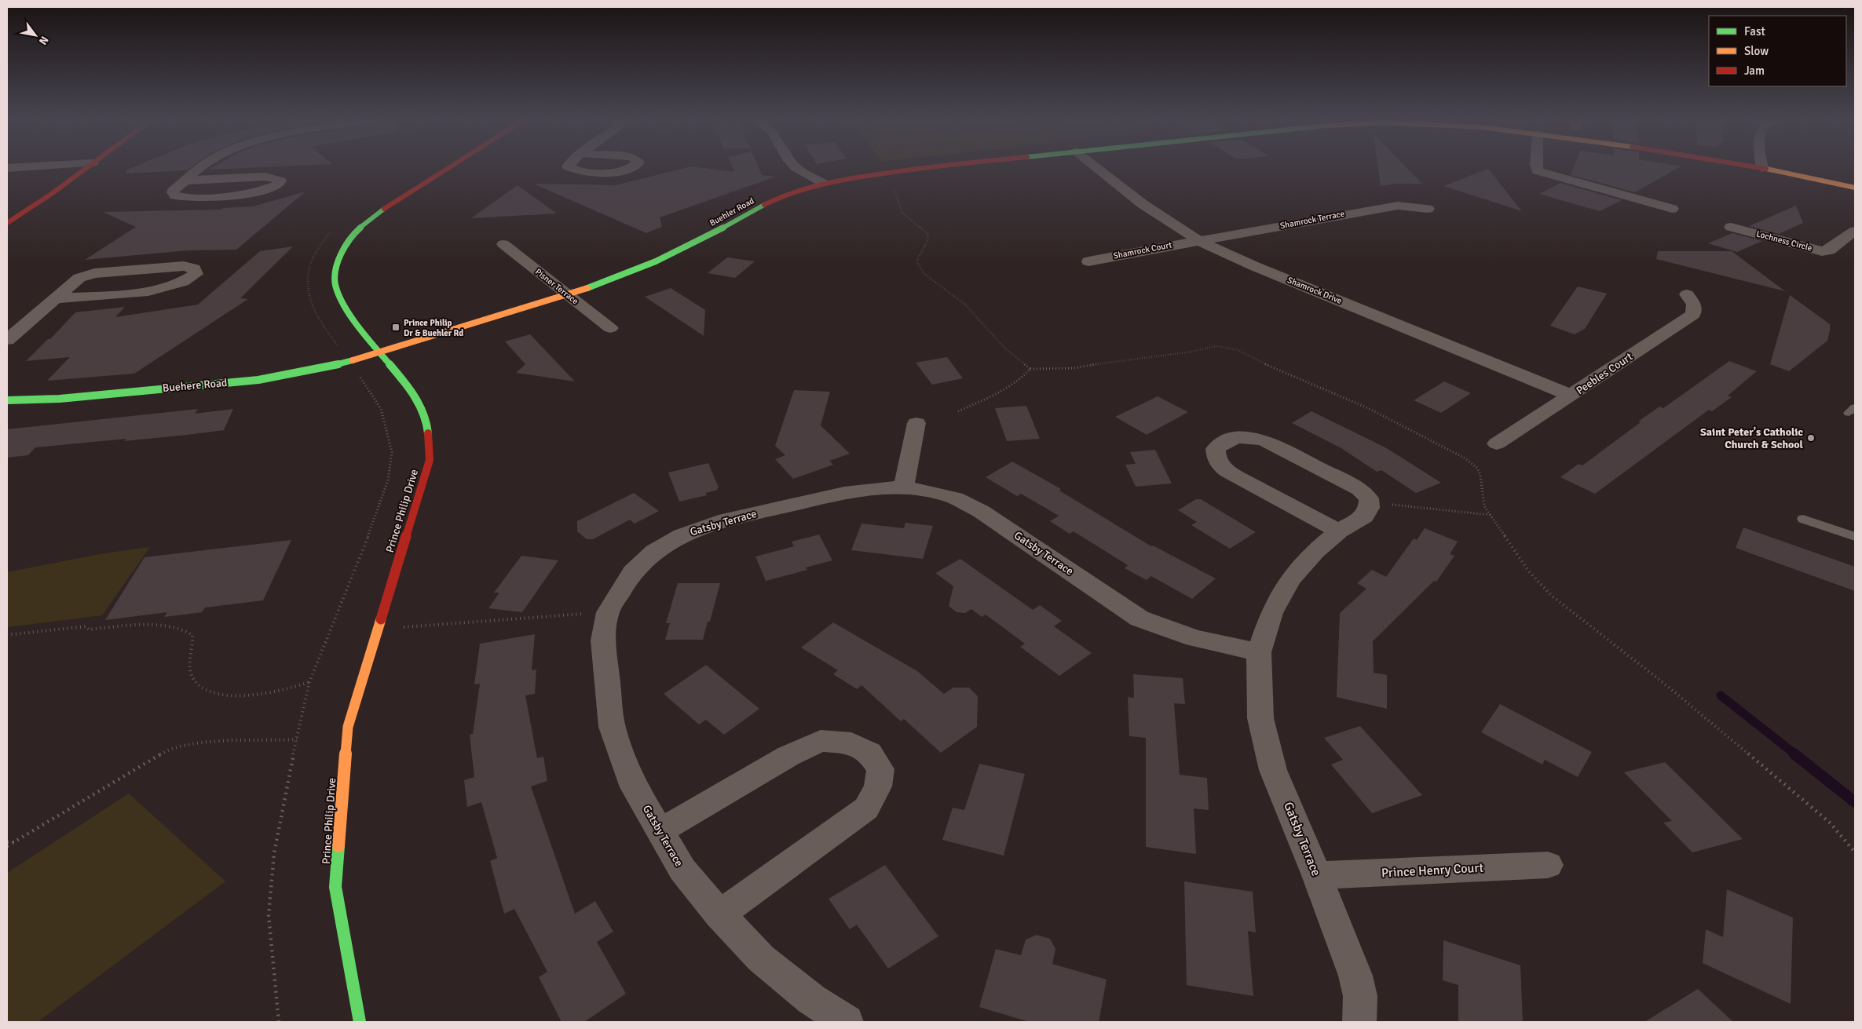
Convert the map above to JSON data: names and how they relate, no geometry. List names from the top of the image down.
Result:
{
  "streets": {
    "street": [
      "Buehler Road",
      "Shamrock Terrace",
      "Lochness Circle",
      "Shamrock Court",
      "Pisner Terrace",
      "Shamrock Drive",
      "Peebles Court",
      "Buehere Road",
      "Prince Philip Drive",
      "Gatsby Terrace",
      "Prince Henry Court"
    ]
  },
  "crossings": [
    ["Buehler Road", "Pisner Terrace"],
    ["Buehler Road", "Buehere Road"],
    ["Buehler Road", "Prince Philip Drive"],
    ["Shamrock Terrace", "Shamrock Court"],
    ["Shamrock Terrace", "Shamrock Drive"],
    ["Shamrock Court", "Shamrock Drive"],
    ["Shamrock Drive", "Peebles Court"],
    ["Buehere Road", "Prince Philip Drive"],
    ["Gatsby Terrace", "Prince Henry Court"]
  ],
  "places": {
    "transit": ["Prince Philip Dr & Buehler Rd"],
    "other": ["Saint Peter's Catholic Church & School"]
  },
  "legend": ["Fast", "Slow", "Jam"],
  "north": "bottom right"
}
